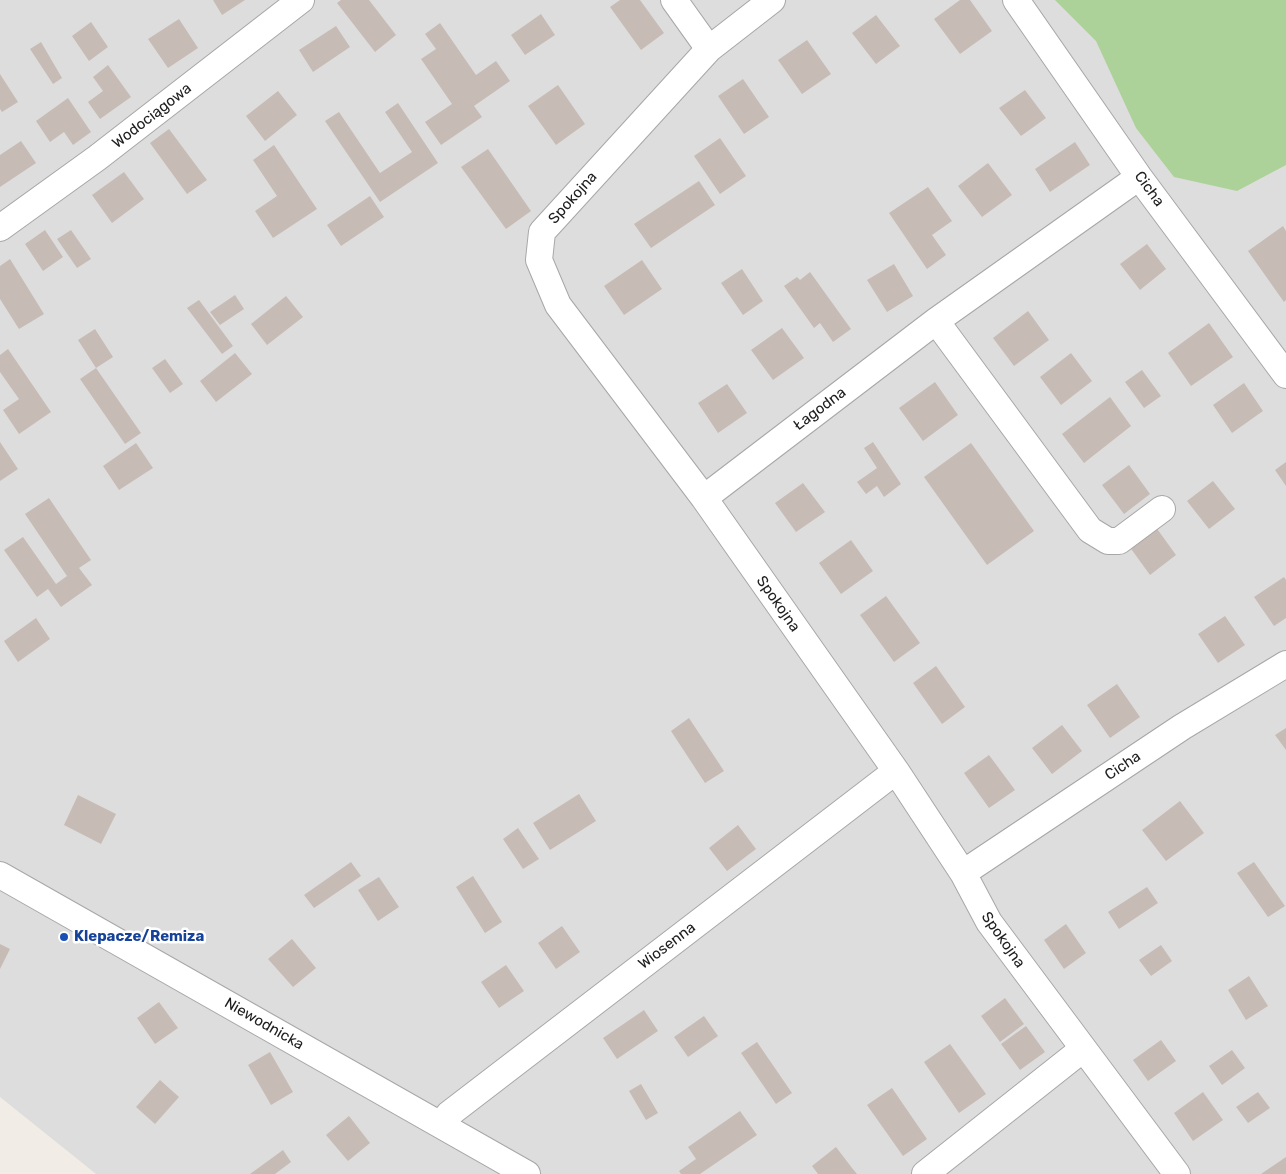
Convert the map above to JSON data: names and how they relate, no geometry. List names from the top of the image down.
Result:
{
  "streets": {
    "street": [
      "Wodociągowa",
      "Cicha",
      "Spokojna",
      "Łagodna",
      "Wiosenna",
      "Niewodnicka"
    ]
  },
  "crossings": [
    ["Cicha", "Spokojna"],
    ["Cicha", "Łagodna"],
    ["Spokojna", "Łagodna"],
    ["Spokojna", "Wiosenna"],
    ["Wiosenna", "Niewodnicka"]
  ],
  "places": ["Klepacze/Remiza"]
}
